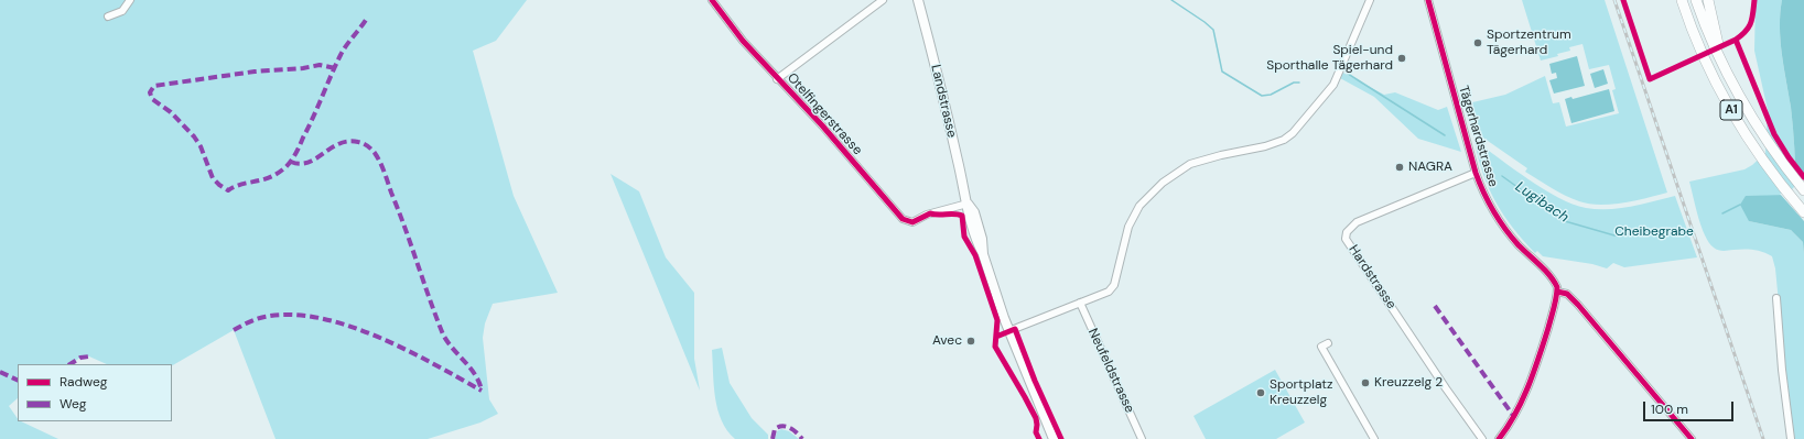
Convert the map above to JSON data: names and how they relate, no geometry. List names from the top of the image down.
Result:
{
  "streets": {
    "highway": ["A1"],
    "main road": ["Landstrasse"],
    "street": [
      "Otelfingerstrasse",
      "Tägerhardstrasse",
      "Hardstrasse",
      "Neufeldstrasse"
    ]
  },
  "crossings": [
    ["Landstrasse", "Otelfingerstrasse"],
    ["Tägerhardstrasse", "Hardstrasse"]
  ],
  "water": ["Lugibach"],
  "parks": ["Cheibegrabe"],
  "places": [
    "Sportzentrum Tägerhard",
    "Spiel-und Sporthalle Tägerhard",
    "NAGRA",
    "Avec",
    "Kreuzzelg 2",
    "Sportplatz Kreuzzelg"
  ],
  "legend": ["Radweg", "Weg"],
  "scale_bar": "100 m"
}
